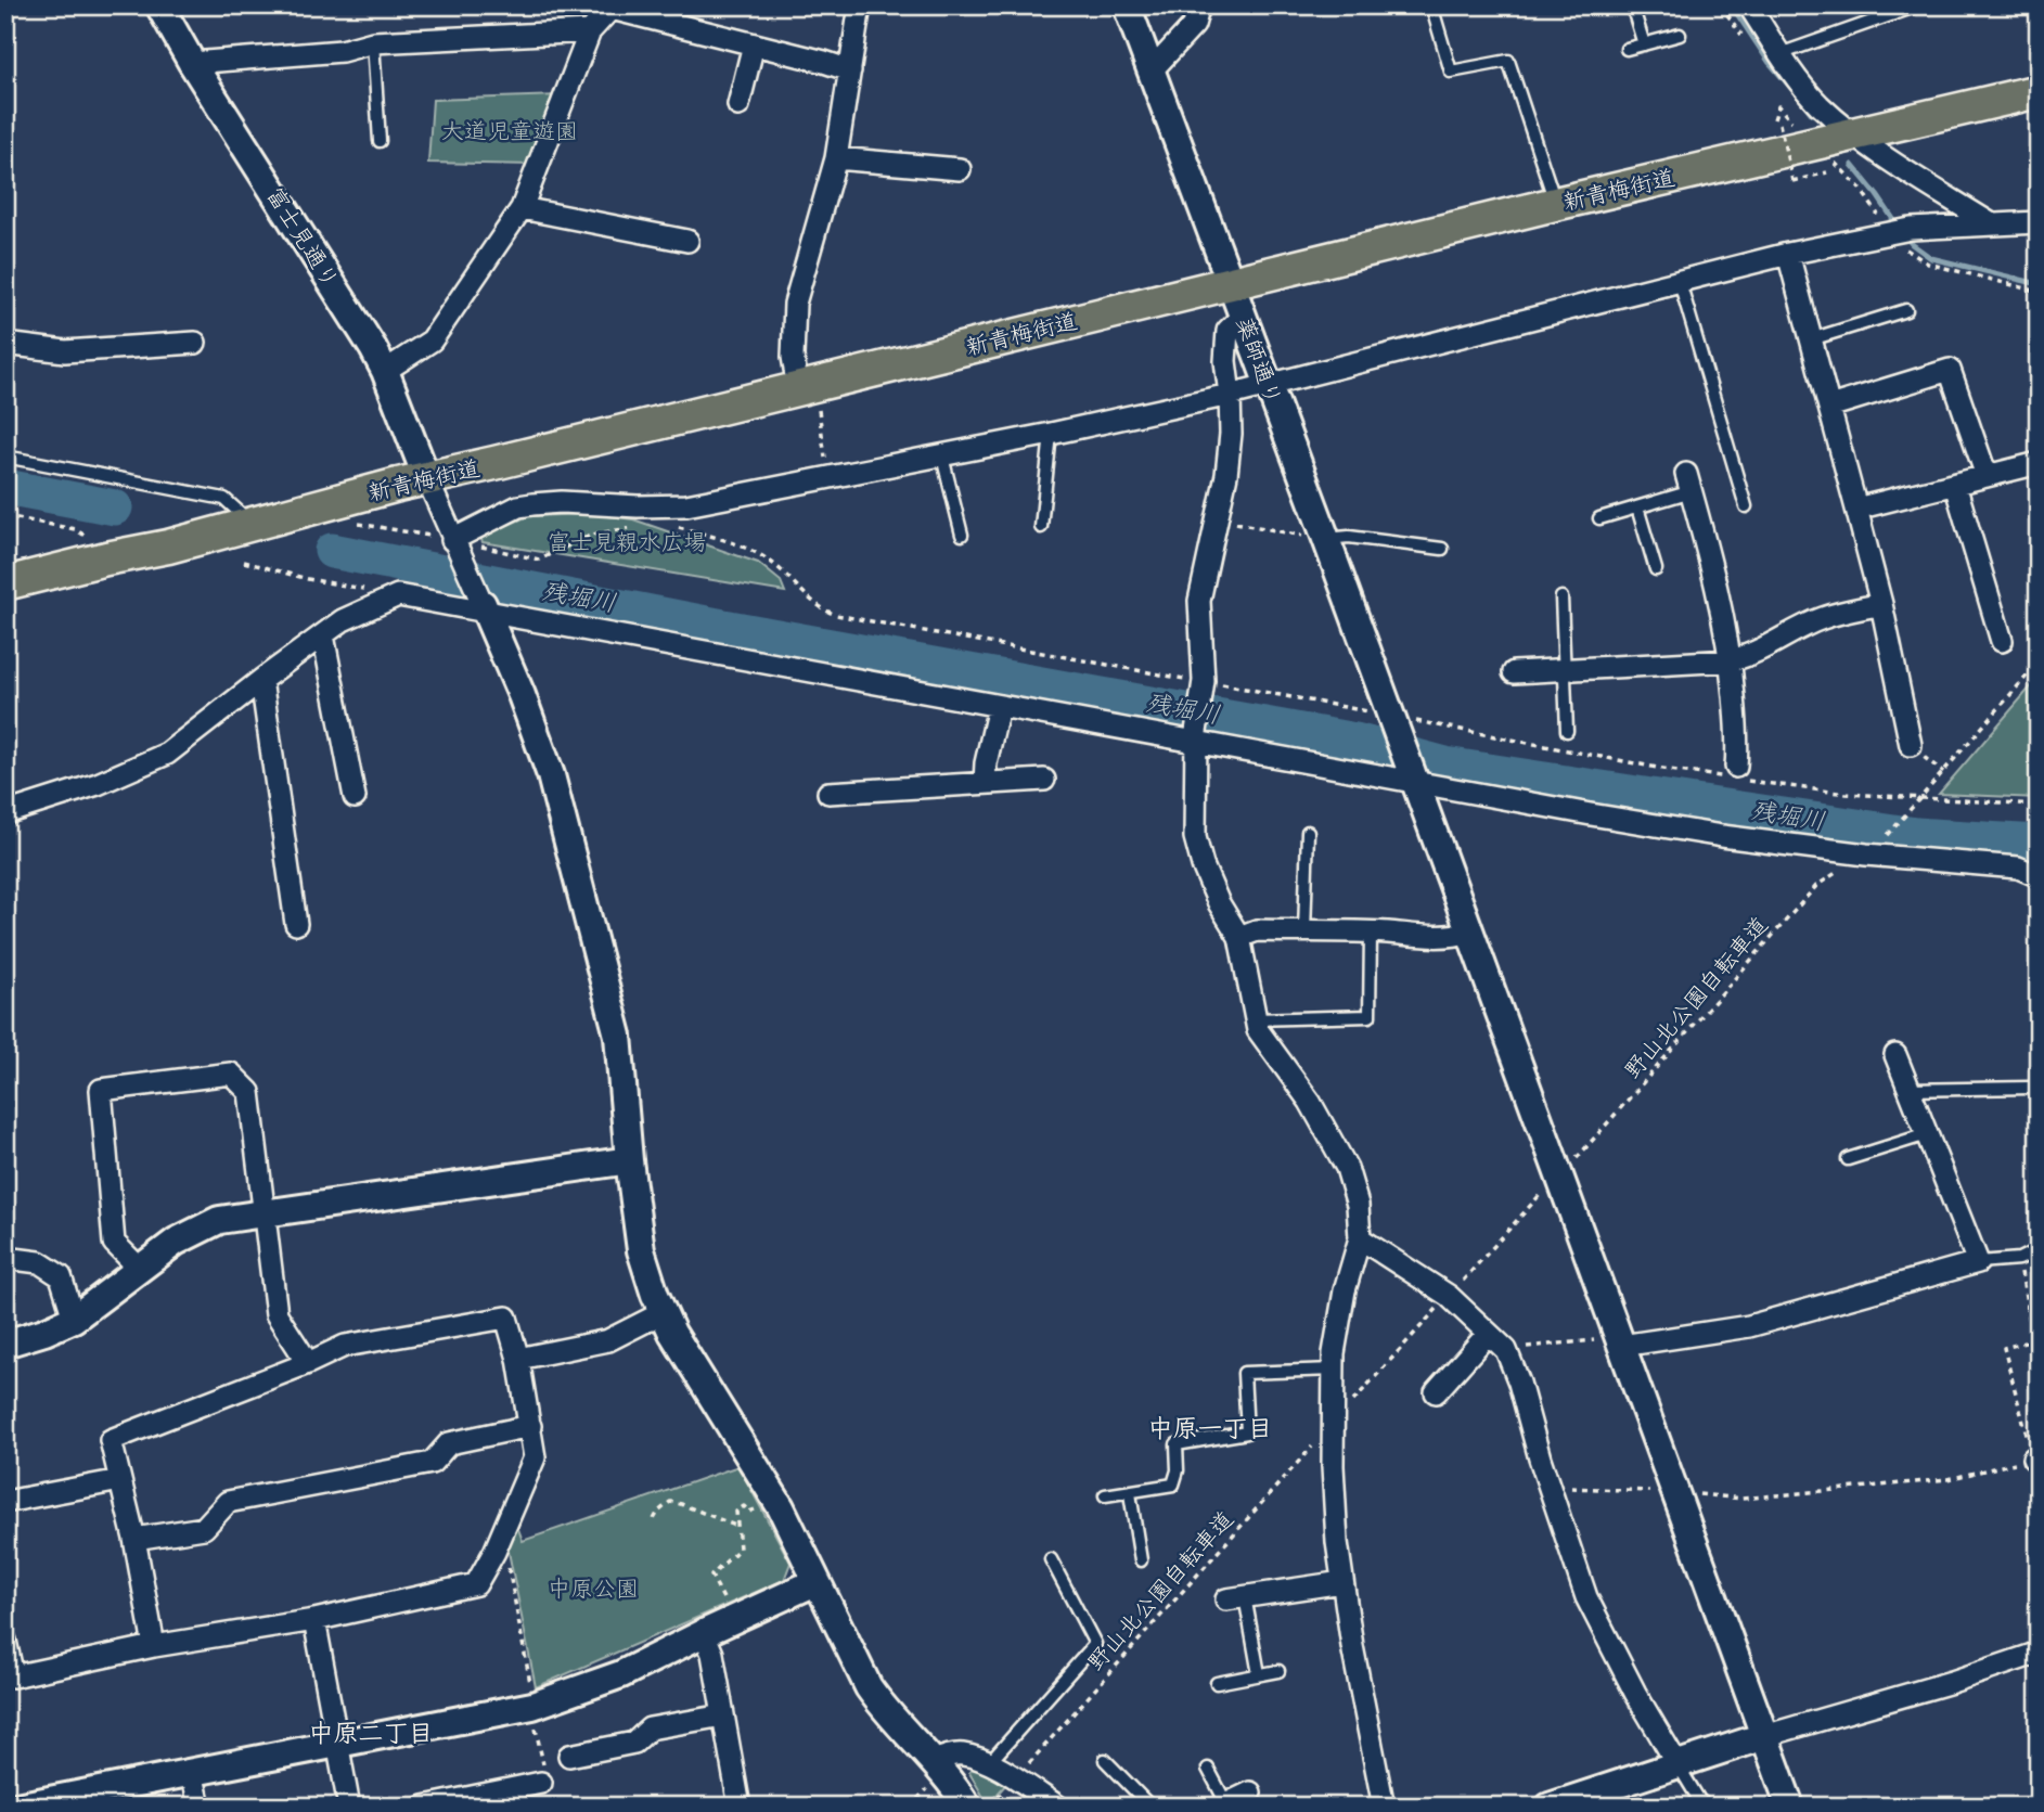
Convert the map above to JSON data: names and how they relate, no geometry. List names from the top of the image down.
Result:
{
  "streets": {
    "main road": ["新青梅街道"],
    "street": ["富士見通り", "薬師通り"],
    "path": ["野山北公園自転車道"]
  },
  "crossings": [
    ["新青梅街道", "富士見通り"],
    ["新青梅街道", "薬師通り"]
  ],
  "districts": ["中原一丁目", "中原二丁目"],
  "water": ["残堀川"],
  "parks": ["大道児童遊園", "富士見親水広場", "中原公園"]
}
